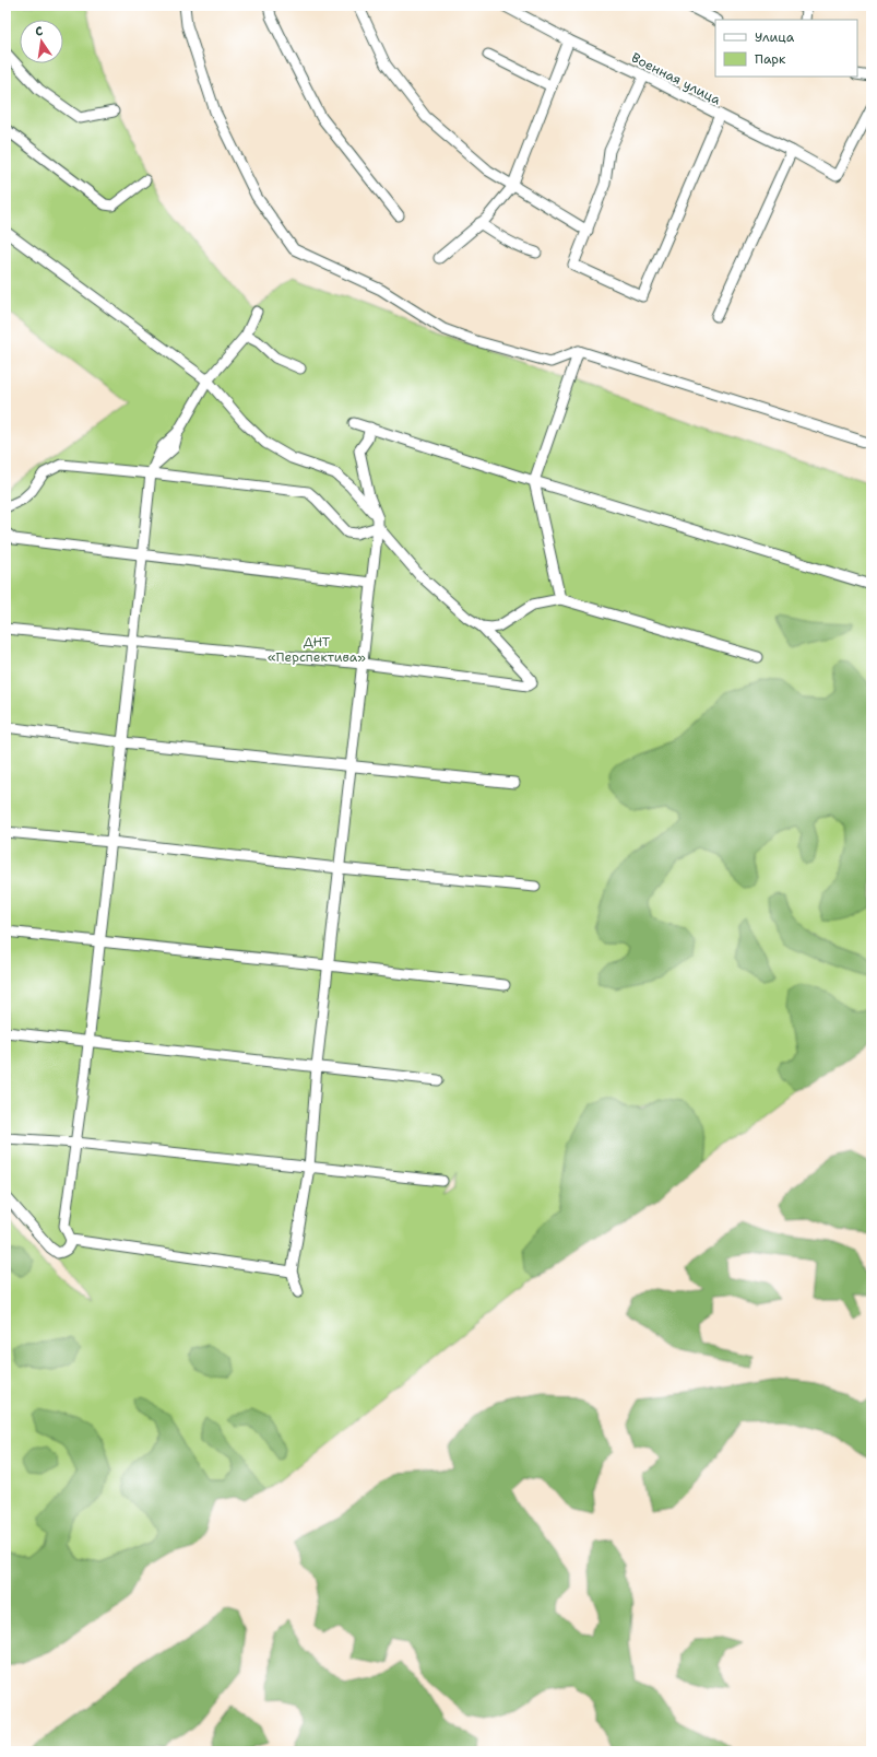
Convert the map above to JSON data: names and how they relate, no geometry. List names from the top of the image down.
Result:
{
  "streets": {
    "street": ["Военная улица"]
  },
  "parks": ["ДНТ «Перспектива»"],
  "legend": ["Улица", "Парк"],
  "north": "top"
}
